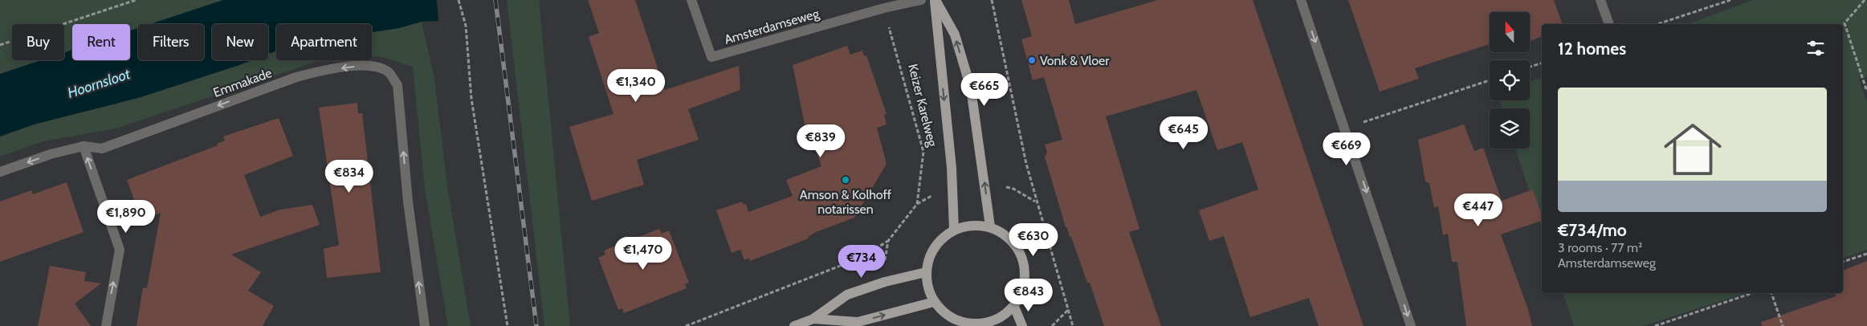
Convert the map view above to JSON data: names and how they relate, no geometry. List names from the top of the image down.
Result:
{
  "streets": {
    "street": ["Amsterdamseweg", "Emmakade"],
    "path": ["Keizer Karelweg"]
  },
  "crossings": [
    ["Amsterdamseweg", "Keizer Karelweg"]
  ],
  "water": ["Hoornsloot"],
  "places": ["Vonk & Vloer", "Amson & Kolhoff notarissen"],
  "north": "top",
  "page": {
    "chip": [
      "Buy",
      "Rent",
      "Filters",
      "New",
      "Apartment"
    ],
    "heading": "12 homes",
    "price": [
      "€1,340",
      "€665",
      "€645",
      "€839",
      "€669",
      "€834",
      "€447",
      "€1,890",
      "€630",
      "€1,470",
      "€734",
      "€843"
    ],
    "list": [
      {
        "name": "€734/mo",
        "note": "3 rooms · 77 m² · Amsterdamseweg"
      }
    ]
  }
}
